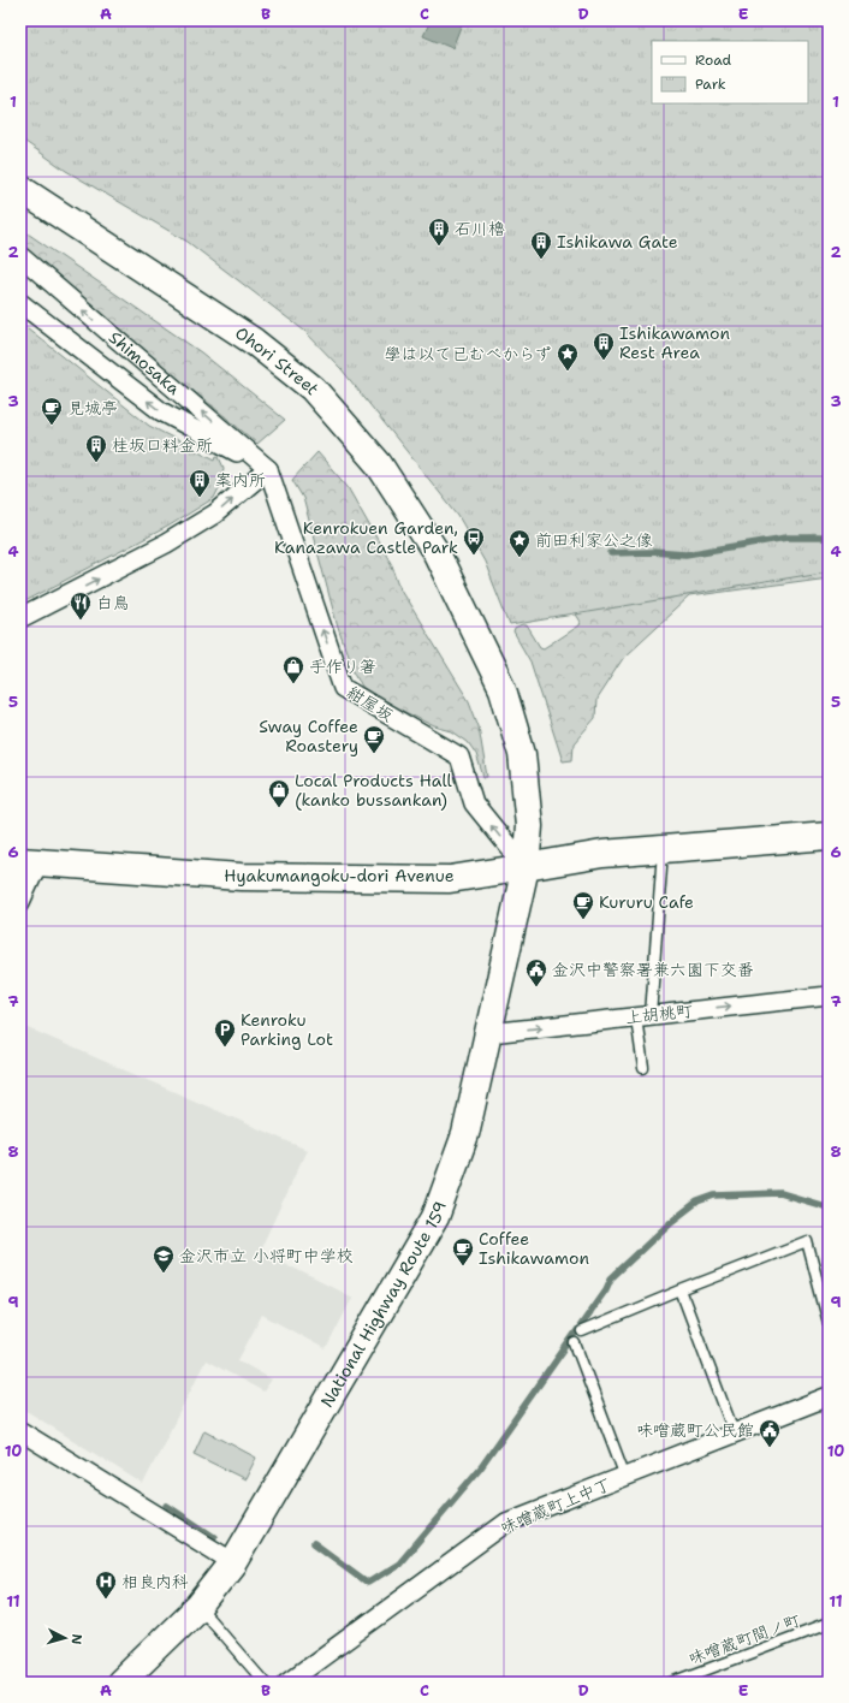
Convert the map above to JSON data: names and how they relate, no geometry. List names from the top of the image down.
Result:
{
  "streets": {
    "main road": ["Ohori Street", "Hyakumangoku-dori Avenue", "National Highway Route 159"],
    "street": [
      "Shimosaka",
      "紺屋坂",
      "上胡桃町",
      "味噌蔵町上中丁"
    ],
    "lane": ["味噌蔵町間ノ町"]
  },
  "crossings": [
    ["Ohori Street", "紺屋坂"],
    ["Ohori Street", "Hyakumangoku-dori Avenue"],
    ["Ohori Street", "National Highway Route 159"],
    ["Shimosaka", "紺屋坂"],
    ["紺屋坂", "Hyakumangoku-dori Avenue"],
    ["紺屋坂", "National Highway Route 159"],
    ["Hyakumangoku-dori Avenue", "National Highway Route 159"],
    ["上胡桃町", "National Highway Route 159"]
  ],
  "one_way": ["紺屋坂", "上胡桃町"],
  "places": {
    "building": [
      "石川櫓",
      "Ishikawa Gate",
      "Ishikawamon Rest Area",
      "桂坂口料金所",
      "案内所"
    ],
    "place": ["學は以て已むべからず", "前田利家公之像"],
    "cafe": [
      "見城亭",
      "Sway Coffee Roastery",
      "Kururu Cafe",
      "Coffee Ishikawamon"
    ],
    "bus stop": ["Kenrokuen Garden, Kanazawa Castle Park"],
    "restaurant": ["白鳥"],
    "shop": ["手作り箸", "Local Products Hall (kanko bussankan)"],
    "public building": ["金沢中警察署兼六園下交番", "味噌蔵町公民館"],
    "parking": ["Kenroku Parking Lot"],
    "school or university": ["金沢市立 小将町中学校"],
    "hospital": ["相良内科"]
  },
  "legend": ["Road", "Park"],
  "north": "right",
  "grid": {
    "columns": [
      "A",
      "B",
      "C",
      "D",
      "E"
    ],
    "rows": [
      "1",
      "2",
      "3",
      "4",
      "5",
      "6",
      "7",
      "8",
      "9",
      "10",
      "11"
    ]
  }
}
